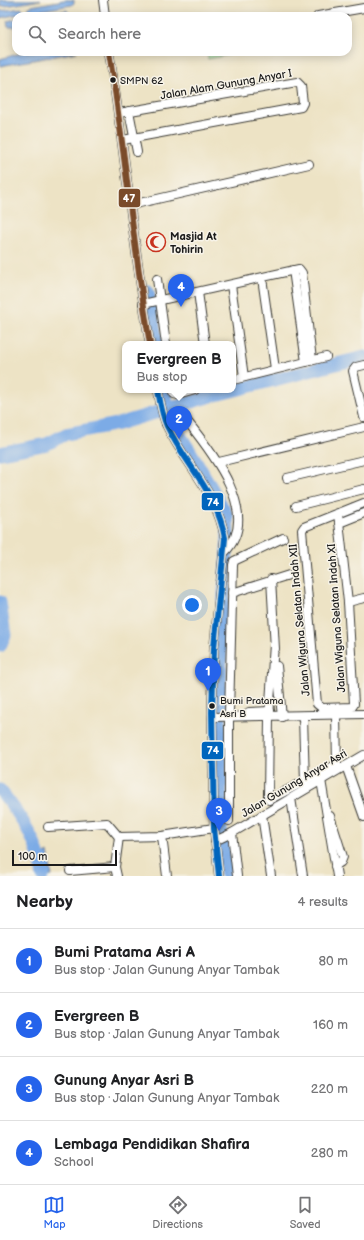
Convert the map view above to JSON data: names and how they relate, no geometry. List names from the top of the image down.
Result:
{
  "streets": {
    "street": [
      "Jalan Alam Gunung Anyar I",
      "Jalan Wiguna Selatan Indah XI",
      "Jalan Wiguna Selatan Indah XII",
      "Jalan Gunung Anyar Asri"
    ]
  },
  "crossings": [
    ["Jalan Wiguna Selatan Indah XI", "Jalan Wiguna Selatan Indah XII"]
  ],
  "places": {
    "other": ["SMPN 62", "Bumi Pratama Asri B"],
    "mosque": ["Masjid At Tohirin"]
  },
  "lines": ["transit line 47", "transit line 74"],
  "scale_bar": "100 m",
  "page": {
    "search": "Search here",
    "pins": [
      "4",
      "2",
      "1",
      "3"
    ],
    "popup": ["Evergreen B", "Bus stop"],
    "scale": "100 m",
    "heading": ["Nearby", "4 results"],
    "list": [
      {
        "mark": "1",
        "name": "Bumi Pratama Asri A",
        "note": "Bus stop · Jalan Gunung Anyar Tambak",
        "value": "80 m"
      },
      {
        "mark": "2",
        "name": "Evergreen B",
        "note": "Bus stop · Jalan Gunung Anyar Tambak",
        "value": "160 m"
      },
      {
        "mark": "3",
        "name": "Gunung Anyar Asri B",
        "note": "Bus stop · Jalan Gunung Anyar Tambak",
        "value": "220 m"
      },
      {
        "mark": "4",
        "name": "Lembaga Pendidikan Shafira",
        "note": "School",
        "value": "280 m"
      }
    ],
    "nav": ["Map", "Directions", "Saved"]
  }
}
